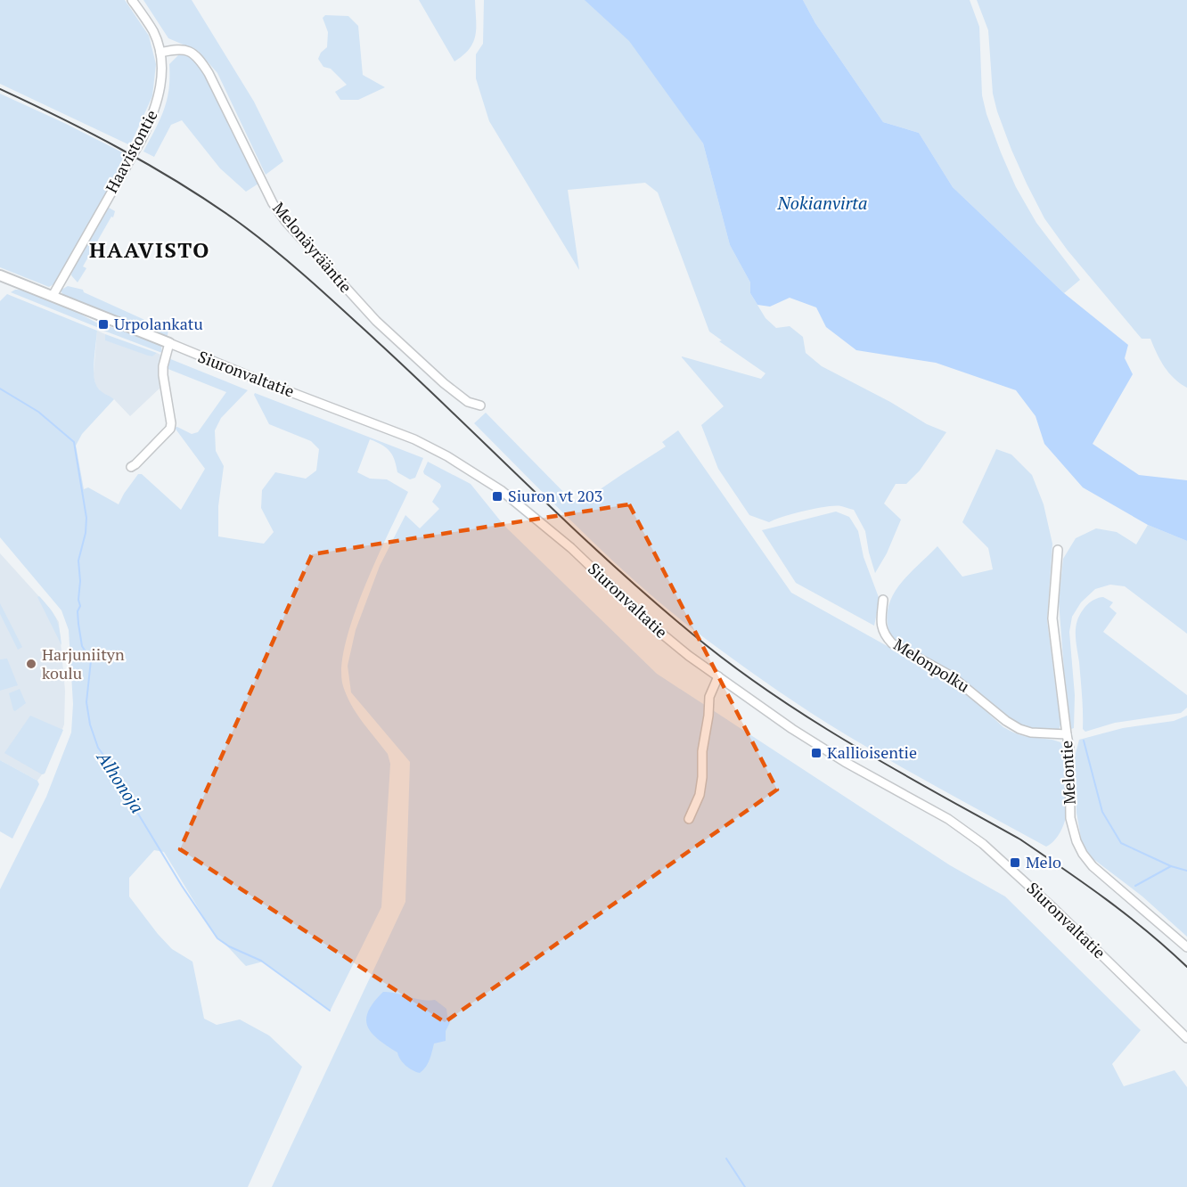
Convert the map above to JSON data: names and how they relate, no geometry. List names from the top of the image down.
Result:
{
  "streets": {
    "main road": ["Siuronvaltatie"],
    "street": [
      "Haavistontie",
      "Melonäyrääntie",
      "Melonpolku",
      "Melontie"
    ]
  },
  "crossings": [
    ["Haavistontie", "Melonäyrääntie"],
    ["Haavistontie", "Siuronvaltatie"],
    ["Melonpolku", "Melontie"]
  ],
  "districts": ["HAAVISTO"],
  "water": ["Nokianvirta", "Alhonoja"],
  "places": {
    "transit": [
      "Urpolankatu",
      "Siuron vt 203",
      "Kallioisentie",
      "Melo"
    ],
    "other": ["Harjuniityn koulu"]
  }
}
